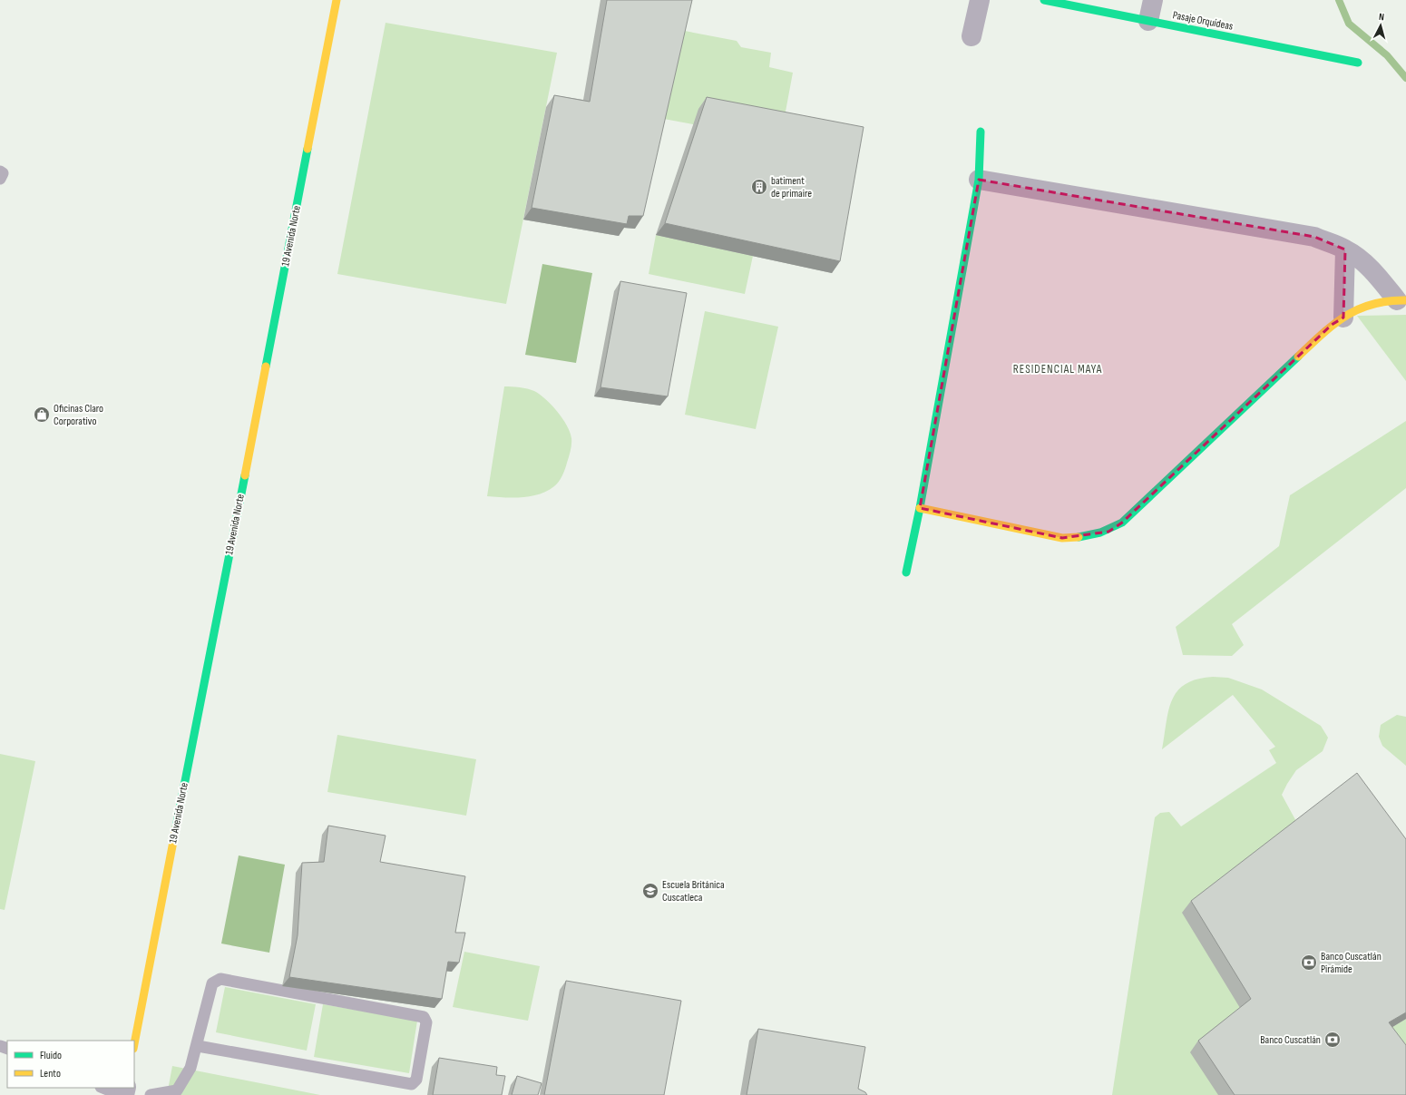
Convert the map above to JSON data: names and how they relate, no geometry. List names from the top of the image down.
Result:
{
  "streets": {
    "street": ["Pasaje Orquídeas", "19 Avenida Norte"]
  },
  "districts": ["RESIDENCIAL MAYA"],
  "places": {
    "building": ["batiment de primaire"],
    "shop": ["Oficinas Claro Corporativo"],
    "school or university": ["Escuela Británica Cuscatleca"],
    "bank": ["Banco Cuscatlán Pirámide", "Banco Cuscatlán"]
  },
  "legend": ["Fluido", "Lento"],
  "north": "top"
}
